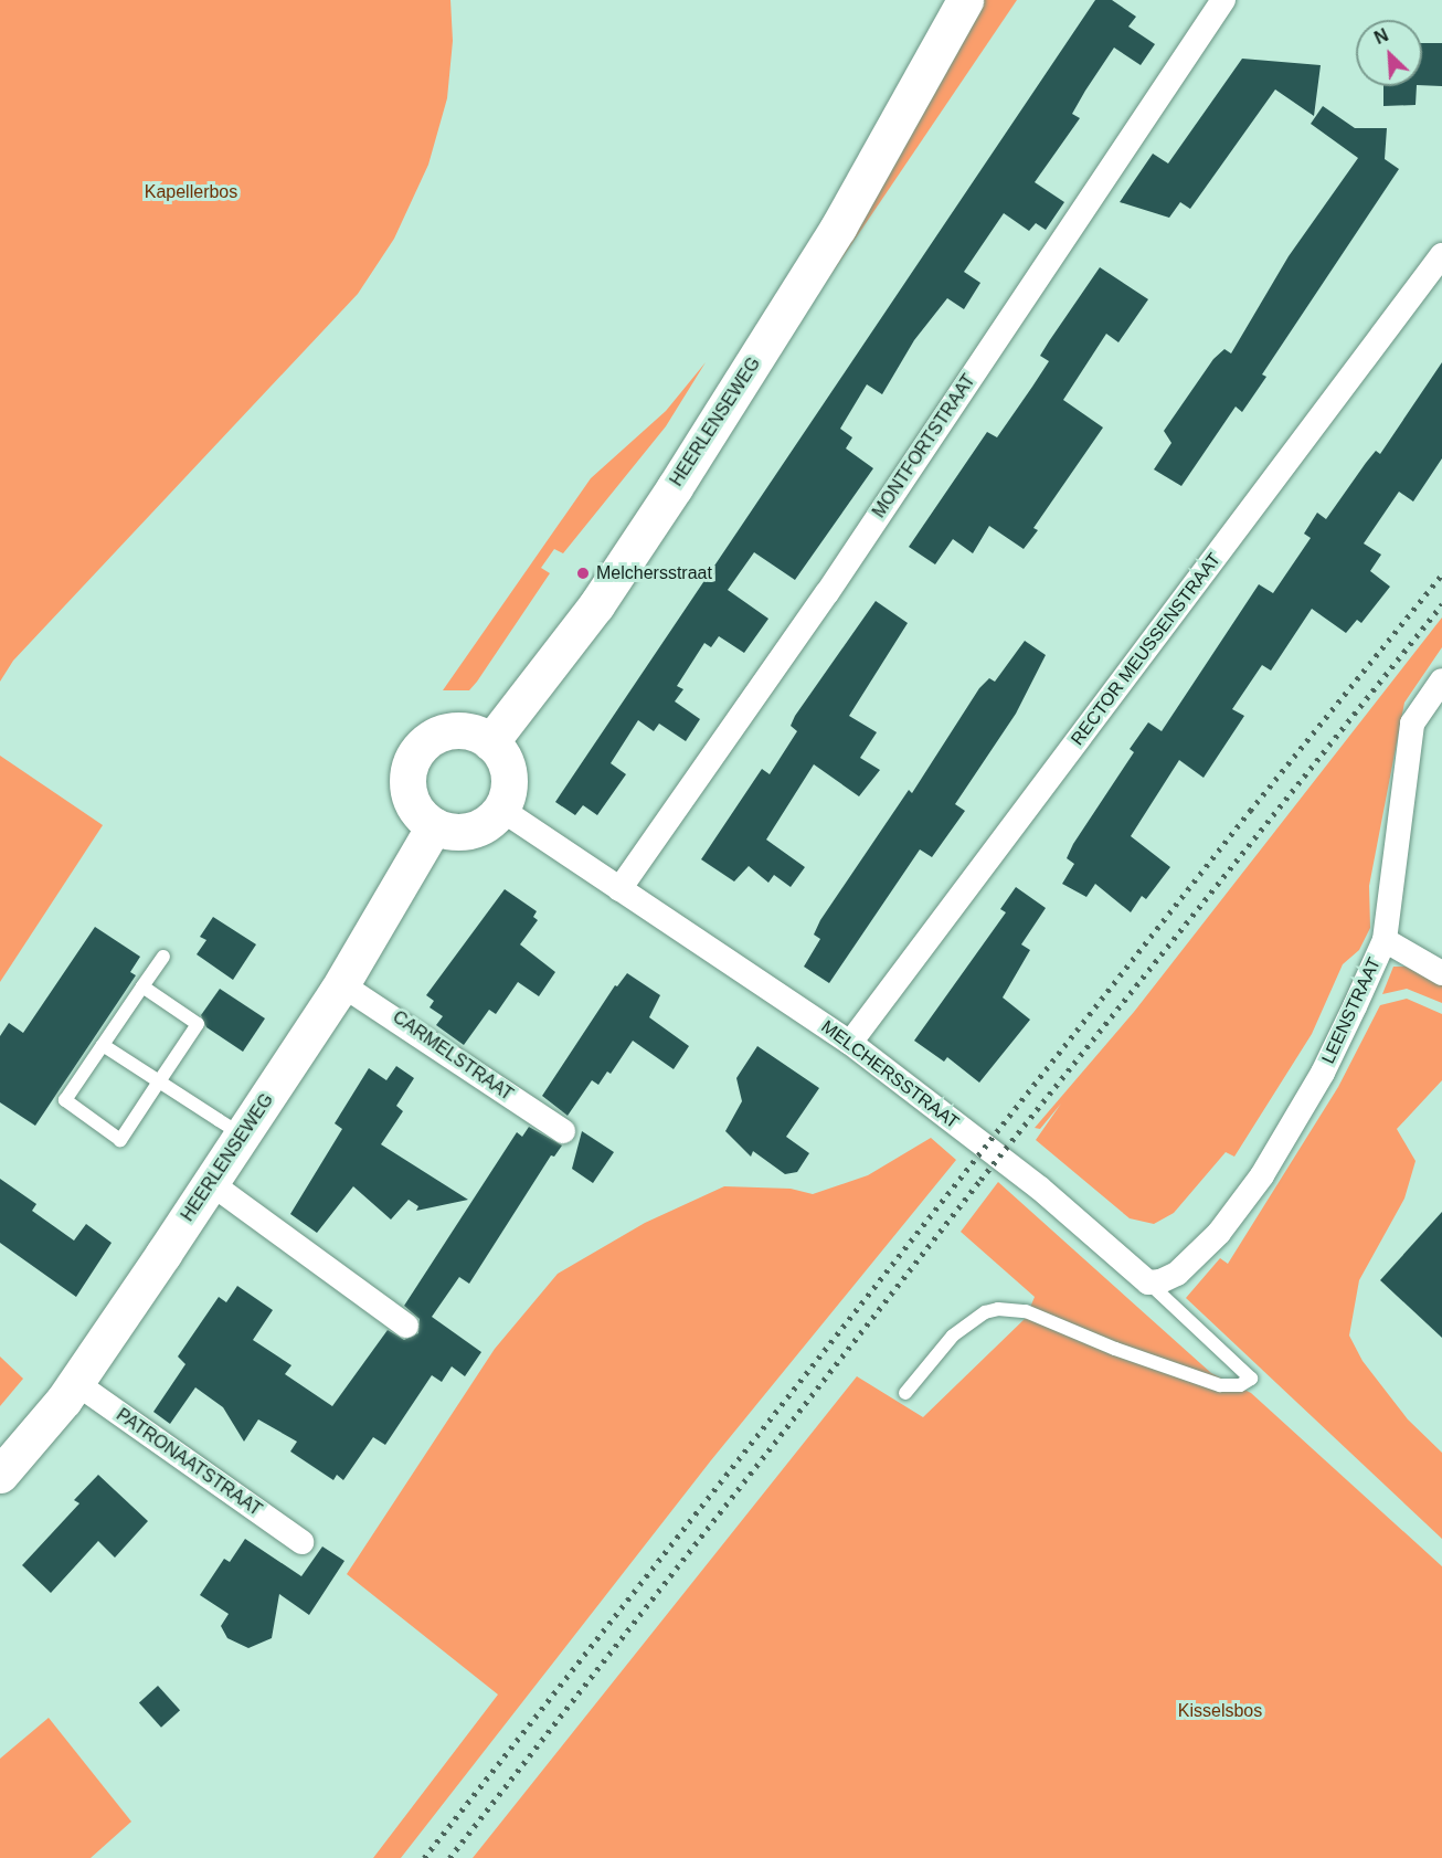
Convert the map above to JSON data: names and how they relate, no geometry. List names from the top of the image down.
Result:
{
  "streets": {
    "main road": ["HEERLENSEWEG"],
    "street": [
      "MONTFORTSTRAAT",
      "RECTOR MEUSSENSTRAAT",
      "LEENSTRAAT",
      "CARMELSTRAAT",
      "MELCHERSSTRAAT",
      "PATRONAATSTRAAT"
    ]
  },
  "crossings": [
    ["HEERLENSEWEG", "CARMELSTRAAT"],
    ["HEERLENSEWEG", "MELCHERSSTRAAT"],
    ["HEERLENSEWEG", "PATRONAATSTRAAT"],
    ["MONTFORTSTRAAT", "MELCHERSSTRAAT"],
    ["RECTOR MEUSSENSTRAAT", "MELCHERSSTRAAT"],
    ["LEENSTRAAT", "MELCHERSSTRAAT"]
  ],
  "parks": ["Kapellerbos", "Kisselsbos"],
  "places": ["Melchersstraat"],
  "north": "top left"
}
